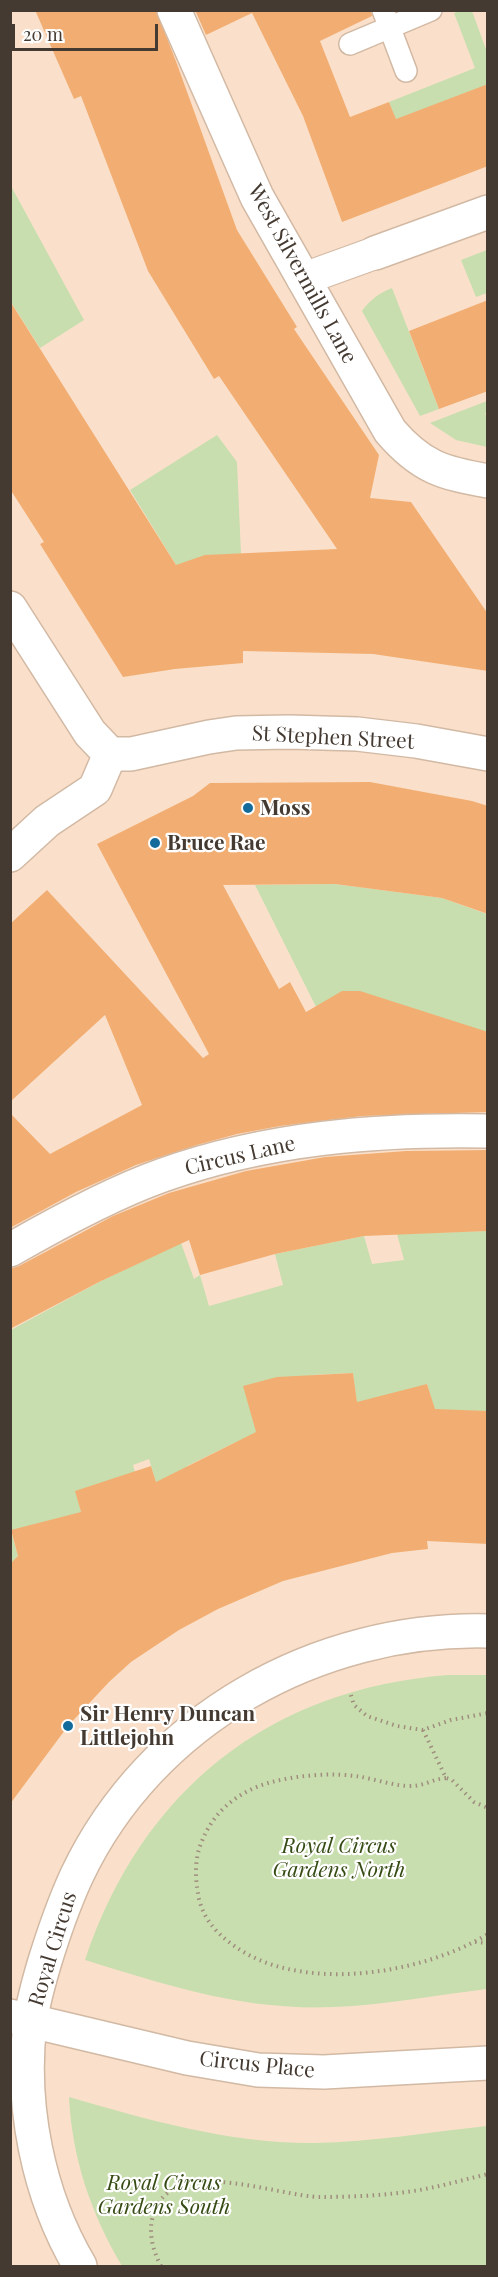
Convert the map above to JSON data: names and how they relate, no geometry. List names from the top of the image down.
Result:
{
  "streets": {
    "street": [
      "West Silvermills Lane",
      "St Stephen Street",
      "Circus Lane",
      "Royal Circus",
      "Circus Place"
    ]
  },
  "crossings": [
    ["Royal Circus", "Circus Place"]
  ],
  "parks": ["Royal Circus Gardens North", "Royal Circus Gardens South"],
  "places": ["Moss", "Bruce Rae", "Sir Henry Duncan Littlejohn"],
  "scale_bar": "20 m"
}
